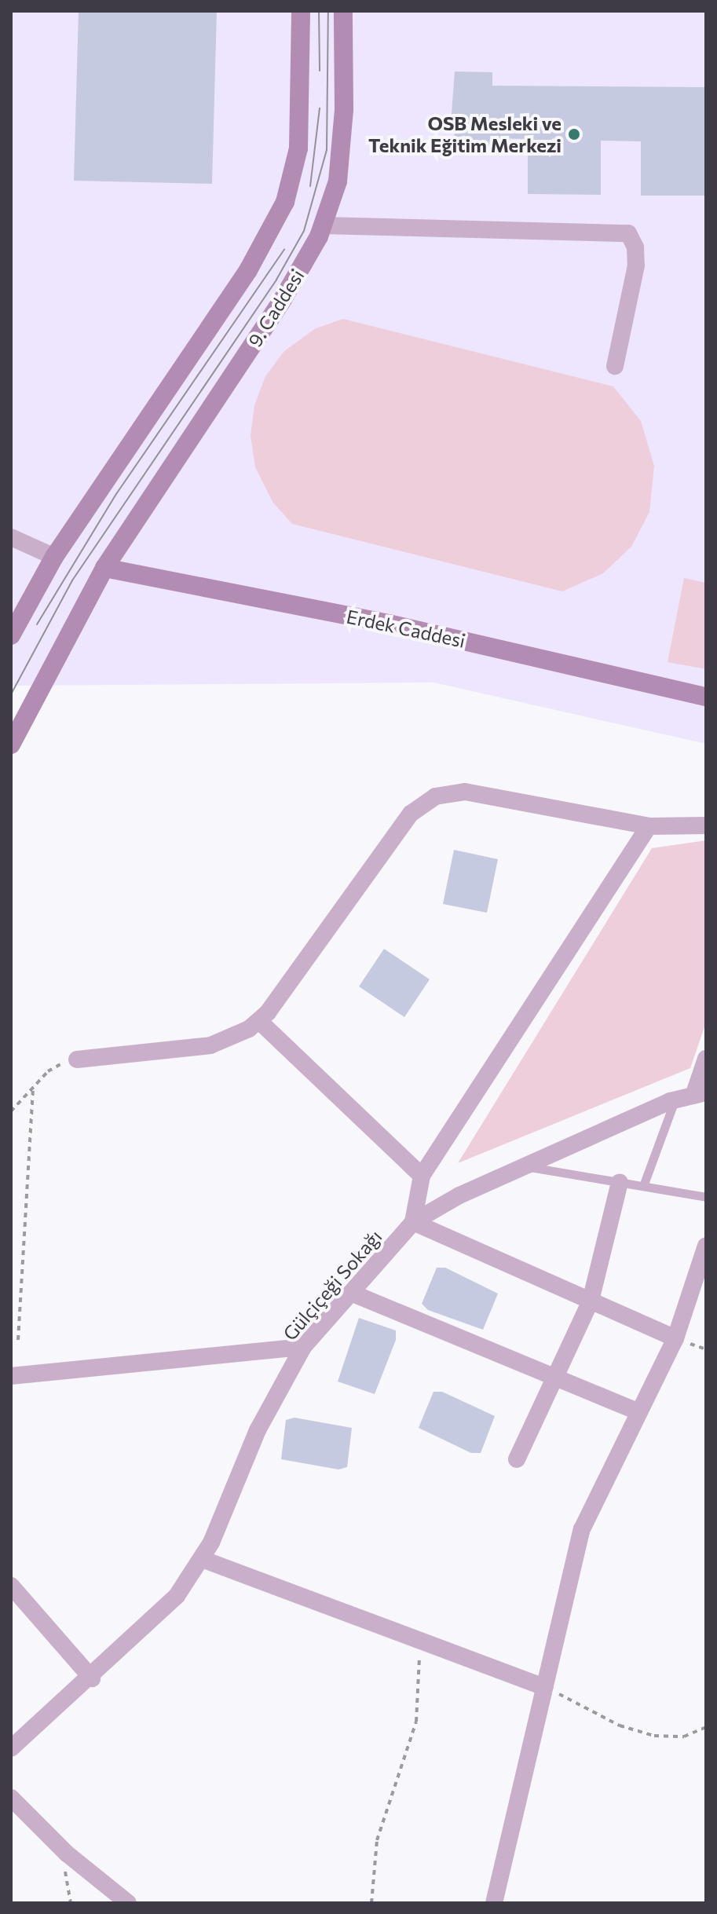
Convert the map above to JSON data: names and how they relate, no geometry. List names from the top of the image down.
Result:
{
  "streets": {
    "main road": ["9. Caddesi", "Erdek Caddesi"],
    "street": ["Gülçiçeği Sokağı"]
  },
  "crossings": [
    ["9. Caddesi", "Erdek Caddesi"]
  ],
  "places": ["OSB Mesleki ve Teknik Eğitim Merkezi"]
}
